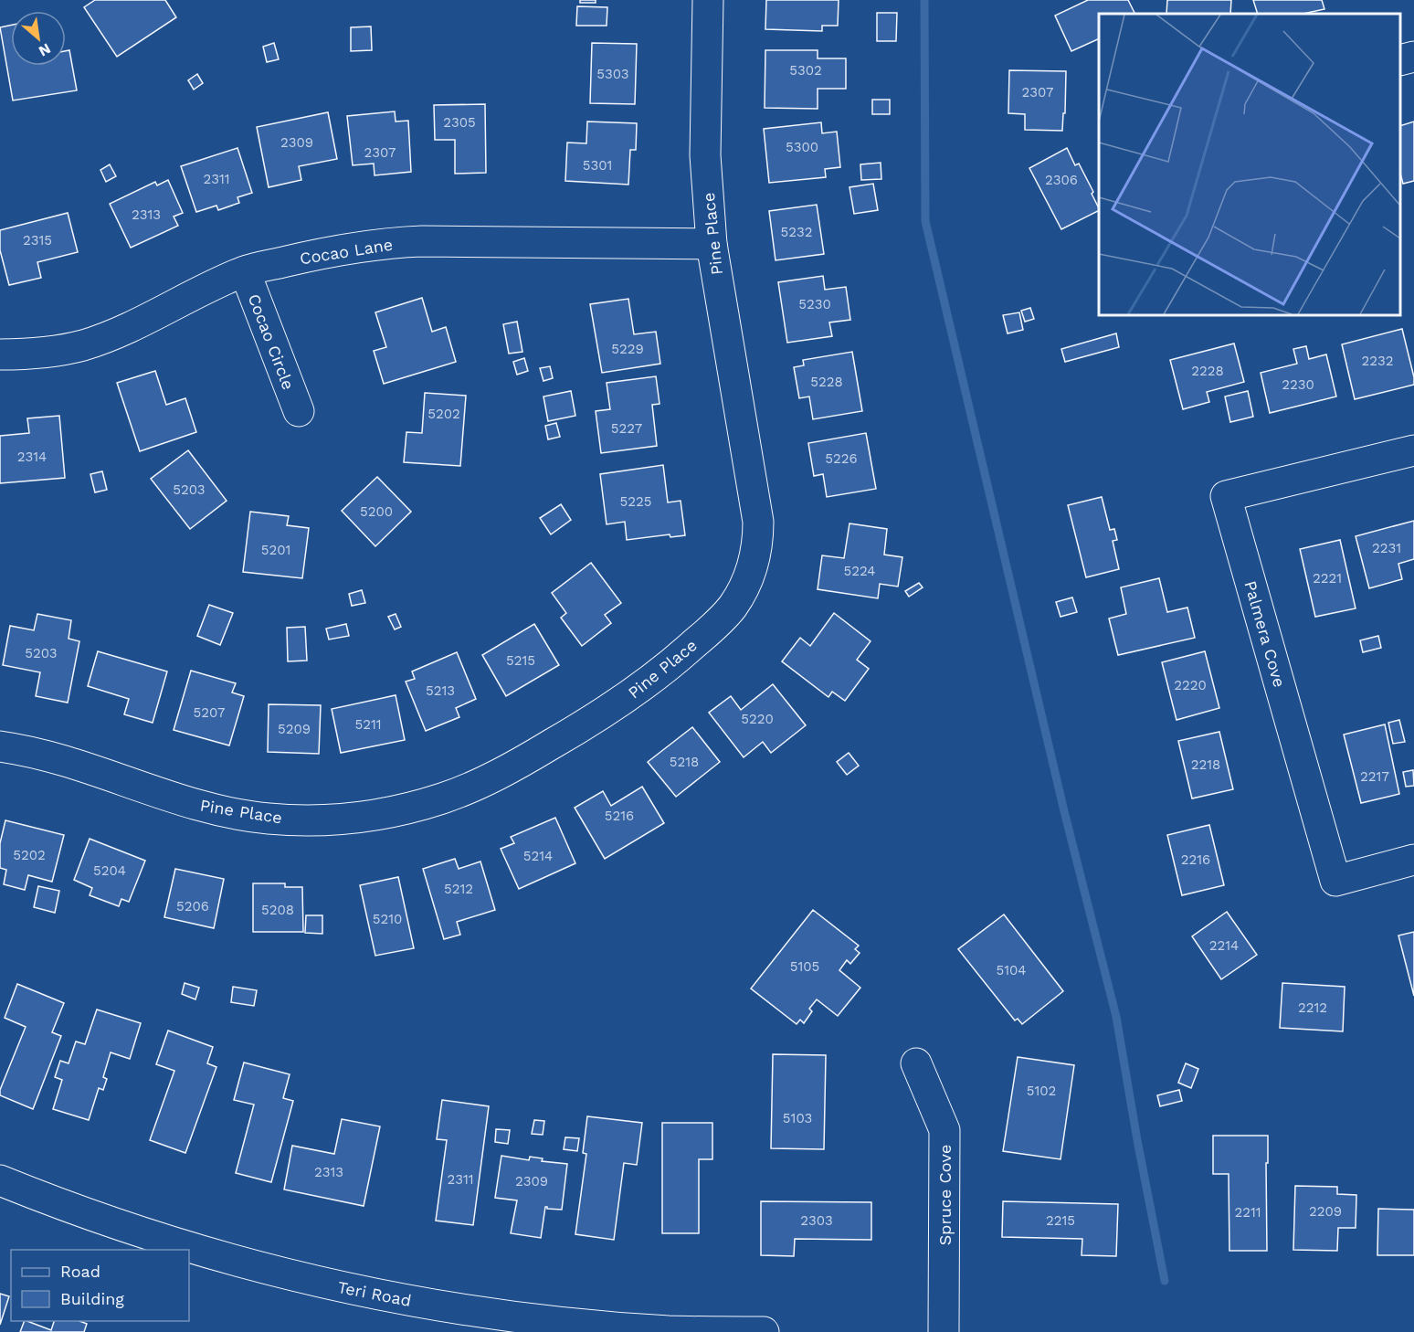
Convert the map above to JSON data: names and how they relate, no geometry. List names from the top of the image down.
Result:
{
  "streets": {
    "street": [
      "Pine Place",
      "Cocao Lane",
      "Cocao Circle",
      "Palmera Cove",
      "Spruce Cove",
      "Teri Road"
    ]
  },
  "crossings": [
    ["Pine Place", "Cocao Lane"],
    ["Cocao Lane", "Cocao Circle"]
  ],
  "house_numbers": [
    "5302",
    "5303",
    "2307",
    "2305",
    "2309",
    "5300",
    "2307",
    "5301",
    "2311",
    "2306",
    "2313",
    "5232",
    "2315",
    "5230",
    "5229",
    "2232",
    "2228",
    "5228",
    "2230",
    "5202",
    "5227",
    "2314",
    "5226",
    "5203",
    "5225",
    "5200",
    "2231",
    "5201",
    "5224",
    "2221",
    "5203",
    "5215",
    "2220",
    "5213",
    "5207",
    "5220",
    "5211",
    "5209",
    "5218",
    "2218",
    "2217",
    "5216",
    "5202",
    "5214",
    "2216",
    "5204",
    "5212",
    "5206",
    "5208",
    "5210",
    "2214",
    "5105",
    "5104",
    "2212",
    "5102",
    "5103",
    "2313",
    "2311",
    "2309",
    "2209",
    "2211",
    "2303",
    "2215"
  ],
  "legend": ["Road", "Building"],
  "north": "bottom right"
}
